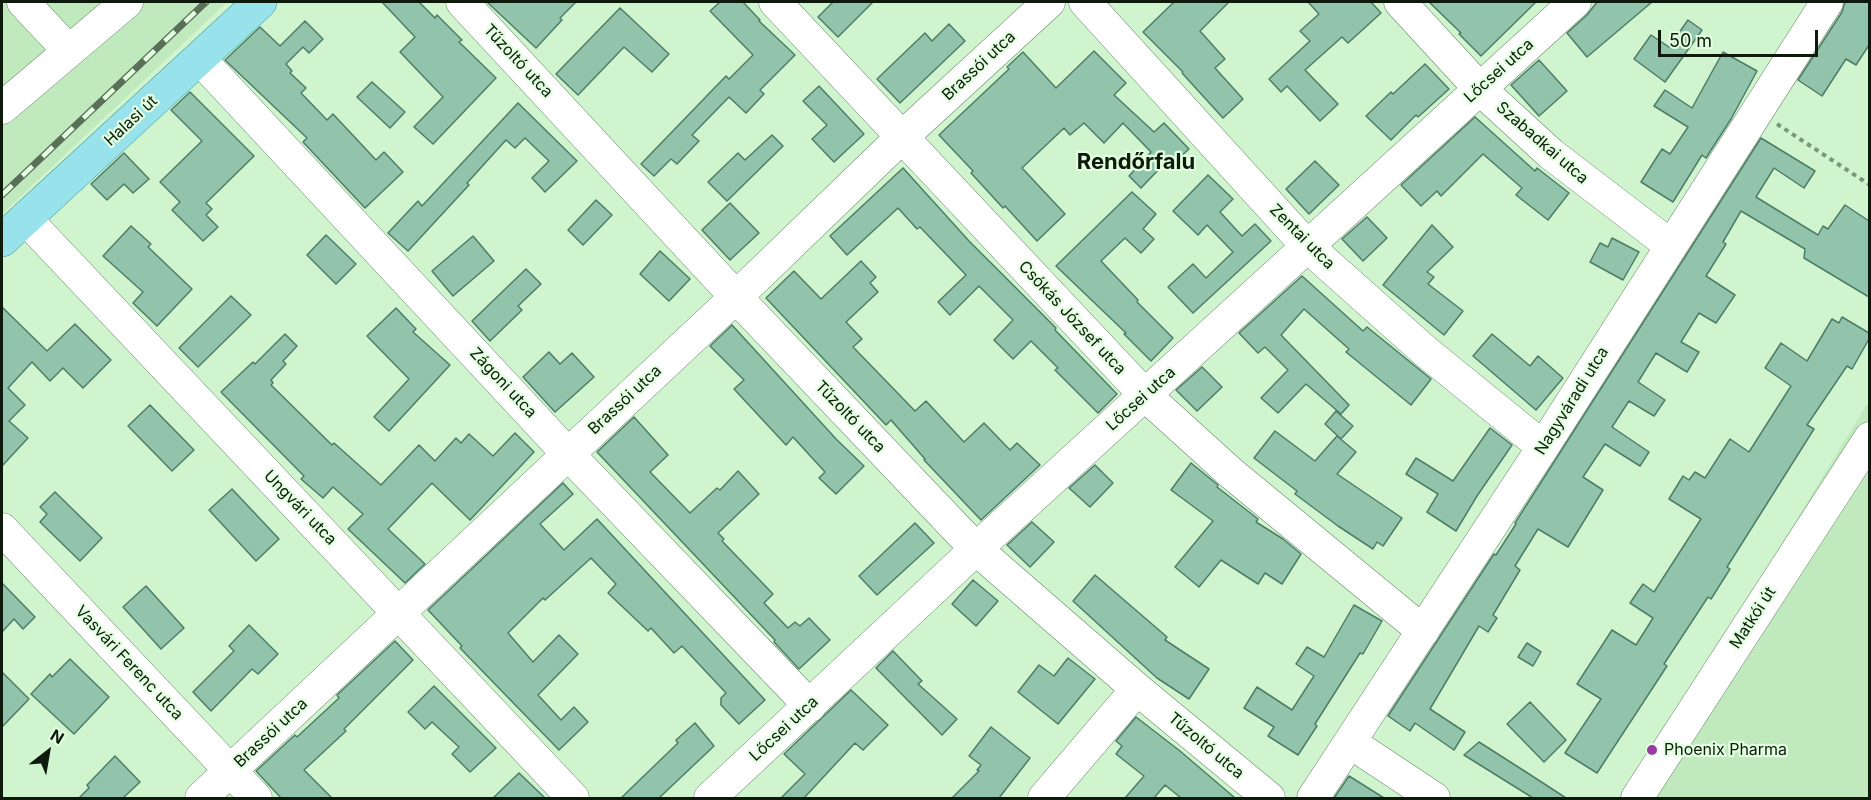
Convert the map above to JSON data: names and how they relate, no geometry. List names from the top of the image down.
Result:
{
  "streets": {
    "main road": ["Halasi út"],
    "street": [
      "Tűzoltó utca",
      "Brassói utca",
      "Lőcsei utca",
      "Szabadkai utca",
      "Zentai utca",
      "Csókás József utca",
      "Zágoni utca",
      "Nagyváradi utca",
      "Ungvári utca",
      "Matkói út",
      "Vasvári Ferenc utca"
    ]
  },
  "crossings": [
    ["Tűzoltó utca", "Brassói utca"],
    ["Tűzoltó utca", "Lőcsei utca"],
    ["Brassói utca", "Csókás József utca"],
    ["Brassói utca", "Zágoni utca"],
    ["Brassói utca", "Ungvári utca"],
    ["Brassói utca", "Vasvári Ferenc utca"],
    ["Lőcsei utca", "Szabadkai utca"],
    ["Lőcsei utca", "Zentai utca"],
    ["Lőcsei utca", "Csókás József utca"],
    ["Lőcsei utca", "Zágoni utca"],
    ["Halasi út", "Zágoni utca"],
    ["Halasi út", "Ungvári utca"],
    ["Szabadkai utca", "Nagyváradi utca"],
    ["Zentai utca", "Nagyváradi utca"],
    ["Csókás József utca", "Nagyváradi utca"]
  ],
  "districts": ["Rendőrfalu"],
  "places": ["Phoenix Pharma"],
  "scale_bar": "50 m",
  "north": "top right"
}
